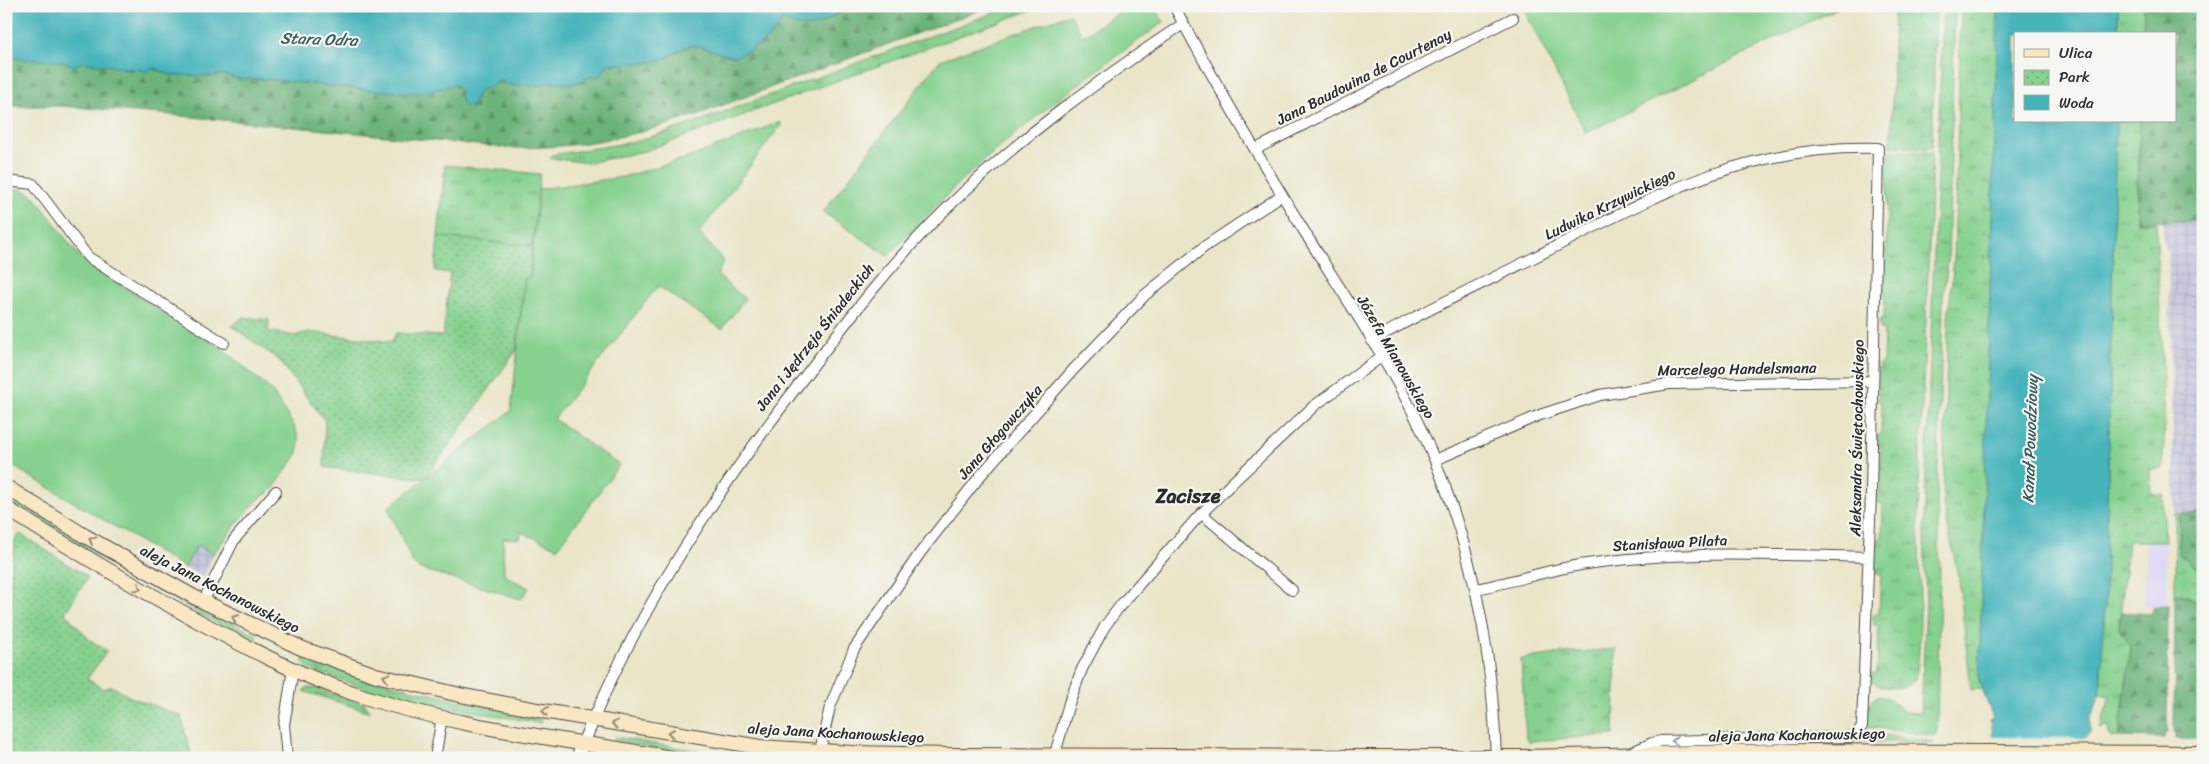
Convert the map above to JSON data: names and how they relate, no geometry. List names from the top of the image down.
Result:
{
  "streets": {
    "main road": ["aleja Jana Kochanowskiego"],
    "street": [
      "Jana Baudouina de Courtenay",
      "Ludwika Krzywickiego",
      "Jana i Jędrzeja Śniadeckich",
      "Józefa Mianowskiego",
      "Marcelego Handelsmana",
      "Jana Głogowczyka",
      "Aleksandra Świętochowskiego",
      "Stanisława Pilata"
    ]
  },
  "crossings": [
    ["Jana Baudouina de Courtenay", "Józefa Mianowskiego"],
    ["Ludwika Krzywickiego", "Józefa Mianowskiego"],
    ["Ludwika Krzywickiego", "Aleksandra Świętochowskiego"],
    ["Jana i Jędrzeja Śniadeckich", "Józefa Mianowskiego"],
    ["Jana i Jędrzeja Śniadeckich", "aleja Jana Kochanowskiego"],
    ["Józefa Mianowskiego", "Marcelego Handelsmana"],
    ["Józefa Mianowskiego", "Jana Głogowczyka"],
    ["Józefa Mianowskiego", "Stanisława Pilata"],
    ["Józefa Mianowskiego", "aleja Jana Kochanowskiego"],
    ["Marcelego Handelsmana", "Aleksandra Świętochowskiego"],
    ["Jana Głogowczyka", "aleja Jana Kochanowskiego"],
    ["Aleksandra Świętochowskiego", "Stanisława Pilata"],
    ["Aleksandra Świętochowskiego", "aleja Jana Kochanowskiego"]
  ],
  "districts": ["Zacisze"],
  "water": ["Stara Odra", "Kanał Powodziowy"],
  "legend": ["Ulica", "Park", "Woda"]
}
